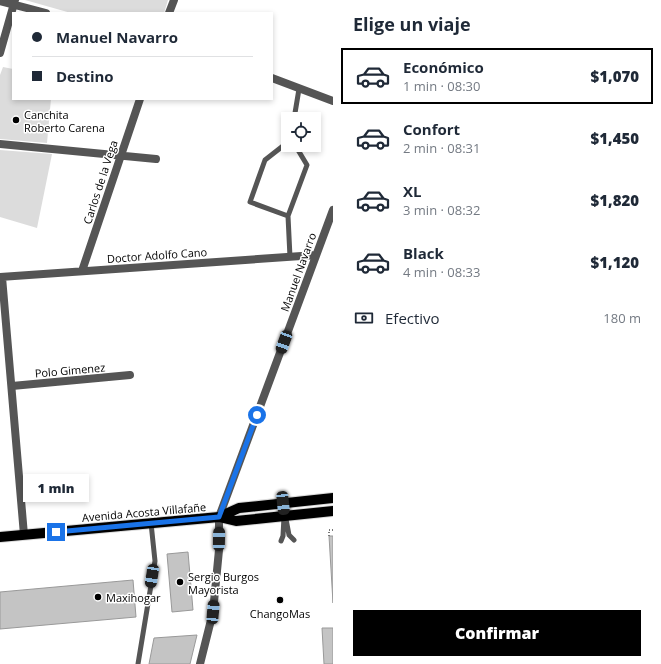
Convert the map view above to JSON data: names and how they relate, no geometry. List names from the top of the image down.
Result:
{
  "streets": {
    "main road": ["Avenida Acosta Villafañe"],
    "street": [
      "Carlos de la Vega",
      "Doctor Adolfo Cano",
      "Manuel Navarro",
      "Polo Gimenez"
    ]
  },
  "crossings": [
    ["Carlos de la Vega", "Doctor Adolfo Cano"],
    ["Doctor Adolfo Cano", "Manuel Navarro"],
    ["Manuel Navarro", "Avenida Acosta Villafañe"]
  ],
  "places": [
    "Canchita Roberto Carena",
    "Sergio Burgos Mayorista",
    "Maxihogar",
    "ChangoMas"
  ],
  "page": {
    "heading": "Elige un viaje",
    "banner": ["Manuel Navarro", "Destino"],
    "list": [
      {
        "name": "Económico",
        "note": "1 min · 08:30",
        "value": "$1,070"
      },
      {
        "name": "Confort",
        "note": "2 min · 08:31",
        "value": "$1,450"
      },
      {
        "name": "XL",
        "note": "3 min · 08:32",
        "value": "$1,820"
      },
      {
        "name": "Black",
        "note": "4 min · 08:33",
        "value": "$1,120"
      }
    ],
    "pay": ["Efectivo", "180 m"],
    "bubble": "1 min",
    "buttons": "Confirmar"
  }
}
